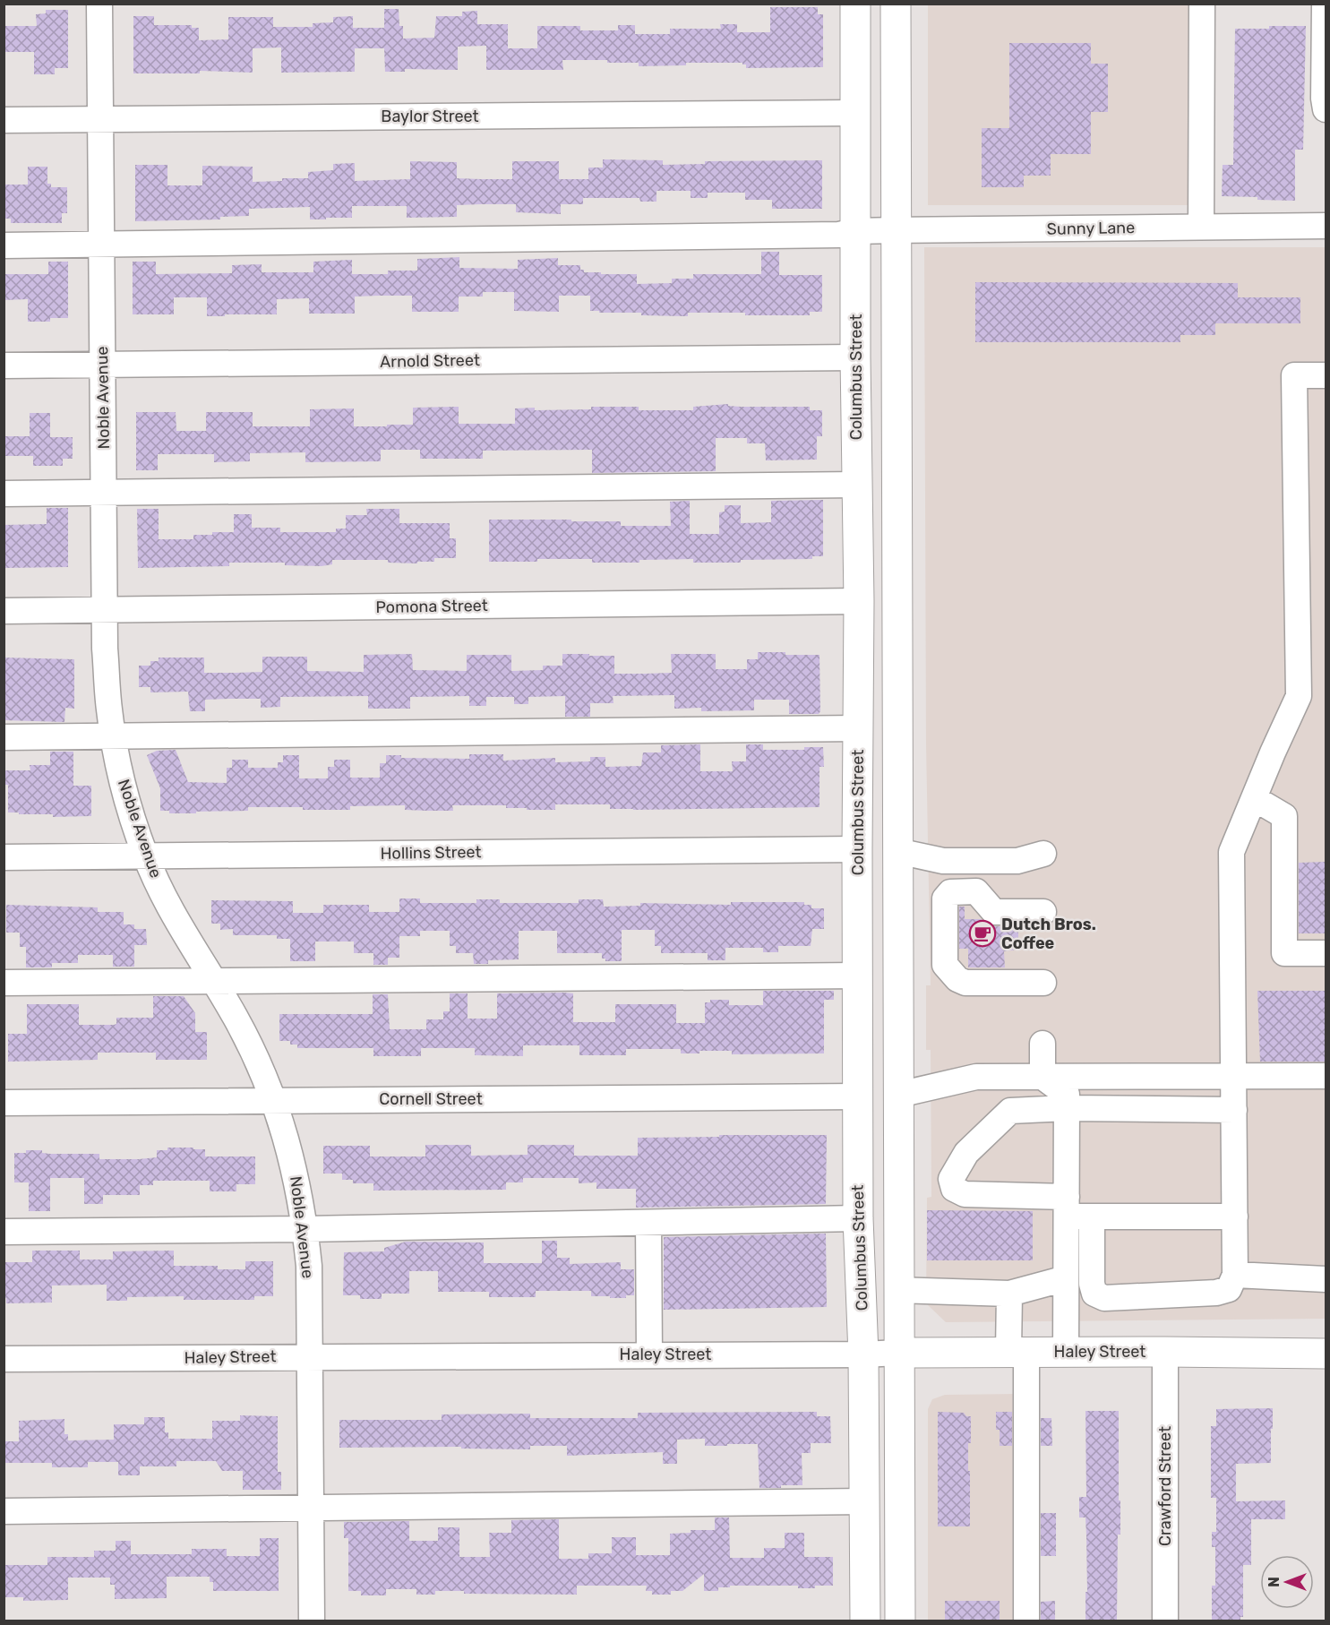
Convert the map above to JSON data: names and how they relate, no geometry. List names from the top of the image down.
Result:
{
  "streets": {
    "main road": ["Columbus Street", "Haley Street"],
    "street": [
      "Baylor Street",
      "Sunny Lane",
      "Arnold Street",
      "Noble Avenue",
      "Pomona Street",
      "Hollins Street",
      "Cornell Street",
      "Crawford Street"
    ]
  },
  "crossings": [
    ["Baylor Street", "Columbus Street"],
    ["Baylor Street", "Noble Avenue"],
    ["Sunny Lane", "Columbus Street"],
    ["Sunny Lane", "Noble Avenue"],
    ["Arnold Street", "Columbus Street"],
    ["Arnold Street", "Noble Avenue"],
    ["Columbus Street", "Pomona Street"],
    ["Columbus Street", "Hollins Street"],
    ["Columbus Street", "Cornell Street"],
    ["Columbus Street", "Haley Street"],
    ["Noble Avenue", "Pomona Street"],
    ["Noble Avenue", "Hollins Street"],
    ["Noble Avenue", "Cornell Street"],
    ["Noble Avenue", "Haley Street"],
    ["Haley Street", "Crawford Street"]
  ],
  "places": {
    "cafe": ["Dutch Bros. Coffee"]
  },
  "north": "left"
}
